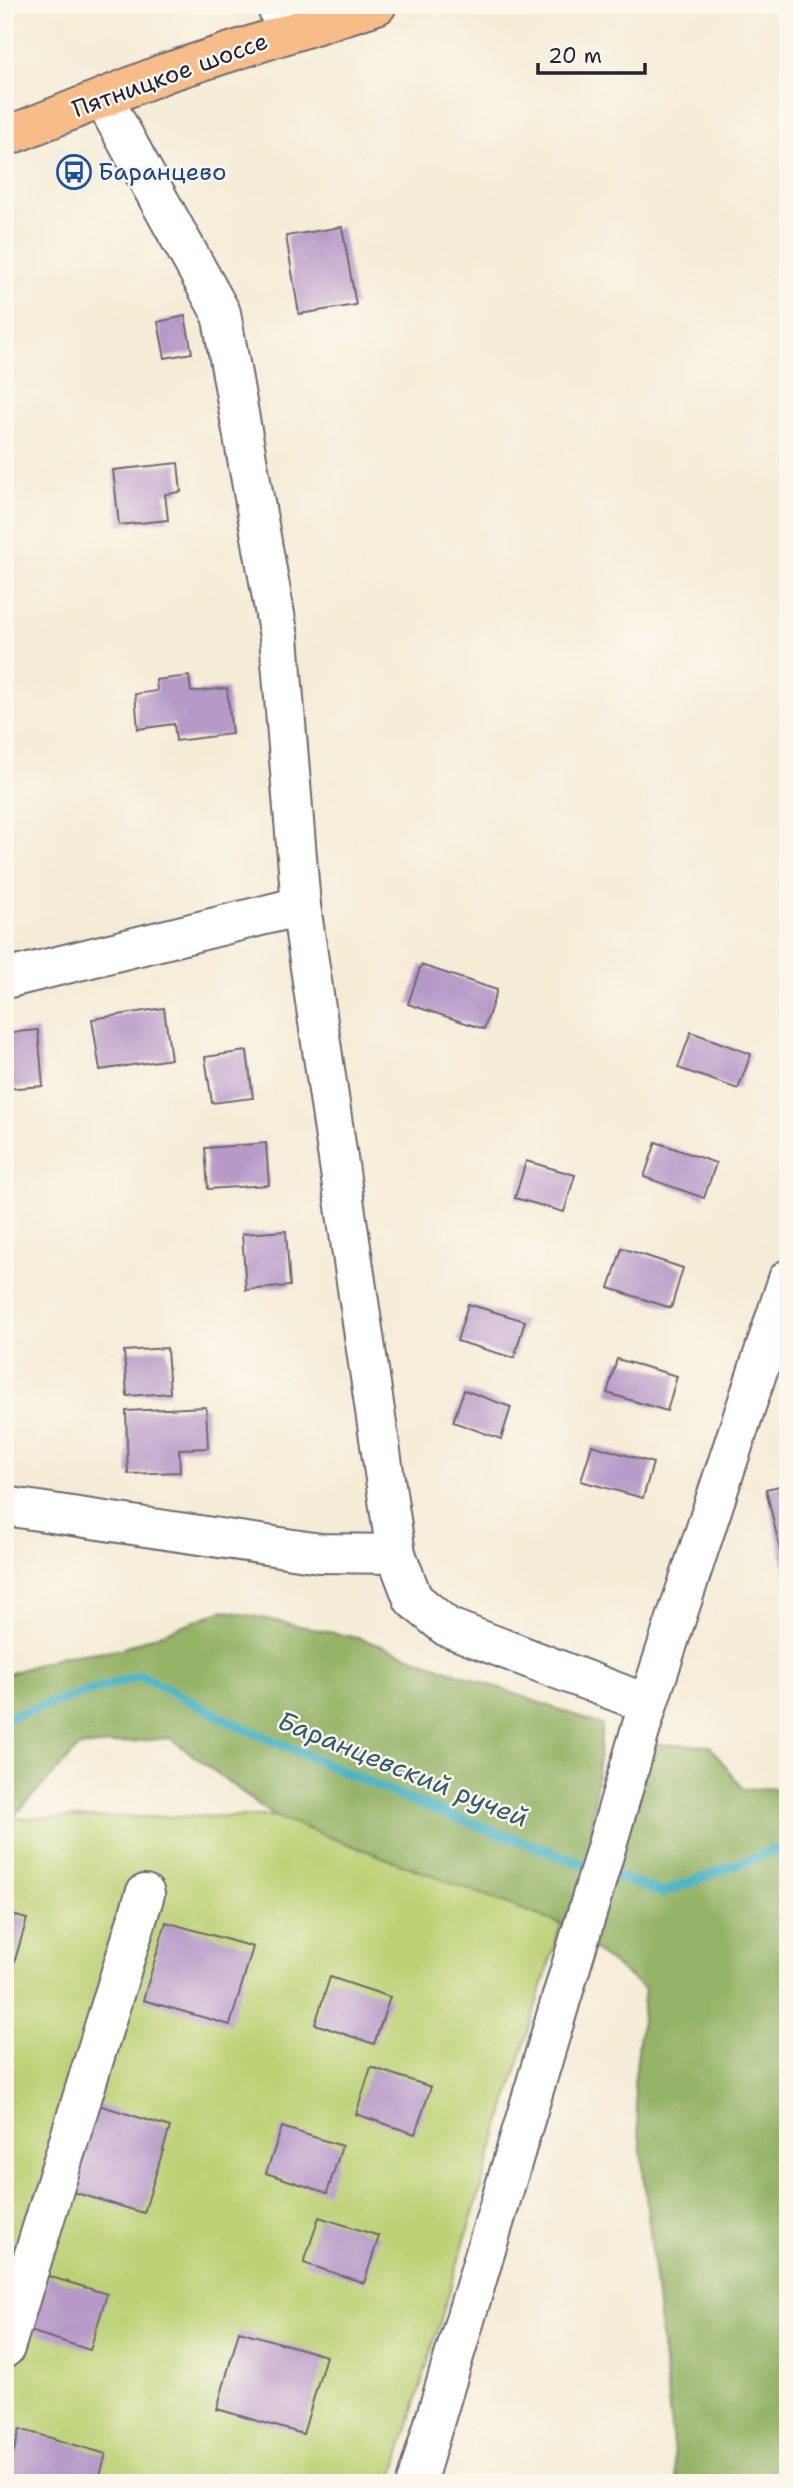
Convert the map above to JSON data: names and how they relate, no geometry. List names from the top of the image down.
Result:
{
  "streets": {
    "main road": ["Пятницкое шоссе"]
  },
  "water": ["Баранцевский ручей"],
  "places": {
    "bus stop": ["Баранцево"]
  },
  "scale_bar": "20 m"
}
